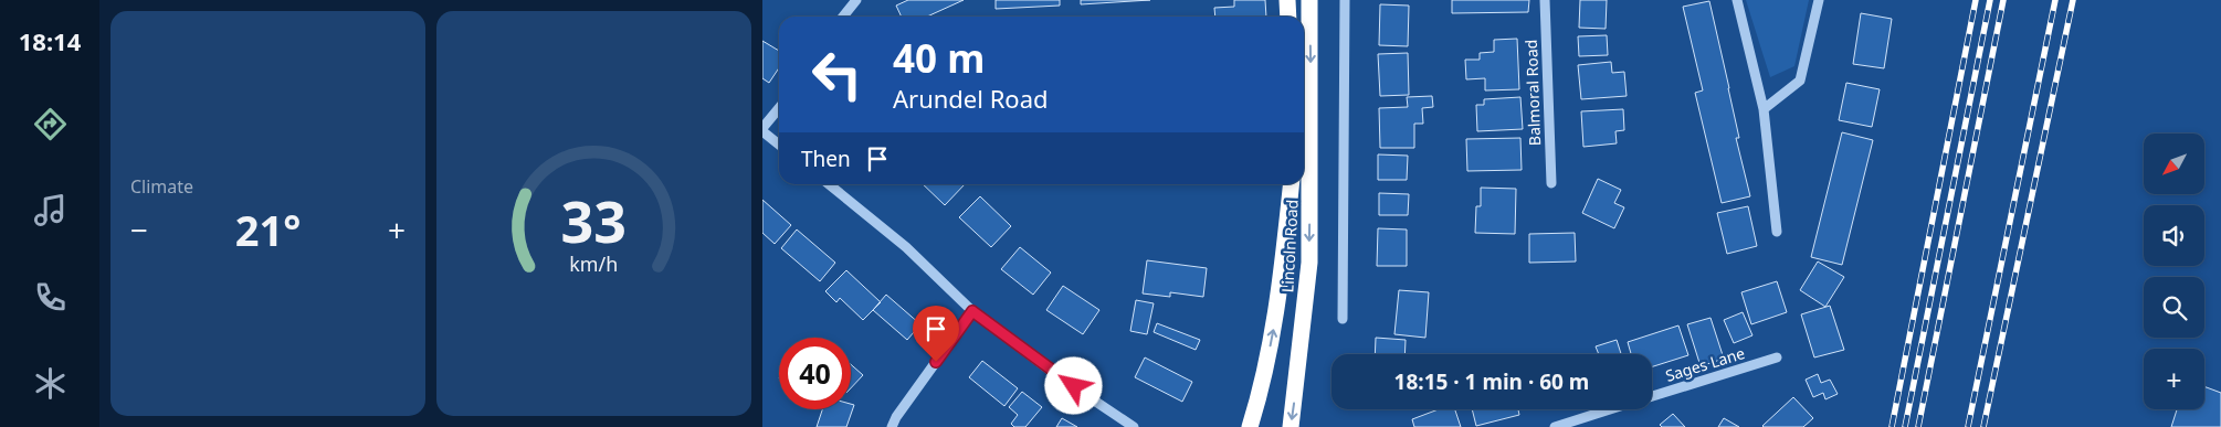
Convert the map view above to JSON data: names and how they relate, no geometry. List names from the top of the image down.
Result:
{
  "streets": {
    "highway": ["Lincoln Road"],
    "street": ["Balmoral Road", "Sages Lane"]
  },
  "north": "bottom left",
  "page": {
    "tabs": "18:14",
    "tile": "Climate",
    "turn": ["40 m", "Arundel Road"],
    "then": "Then",
    "map_buttons": "+",
    "heat": ["−", "21°", "+"],
    "limit": "40",
    "trip": "18:15 · 1 min · 60 m",
    "gauge": ["33", "km/h"]
  }
}
